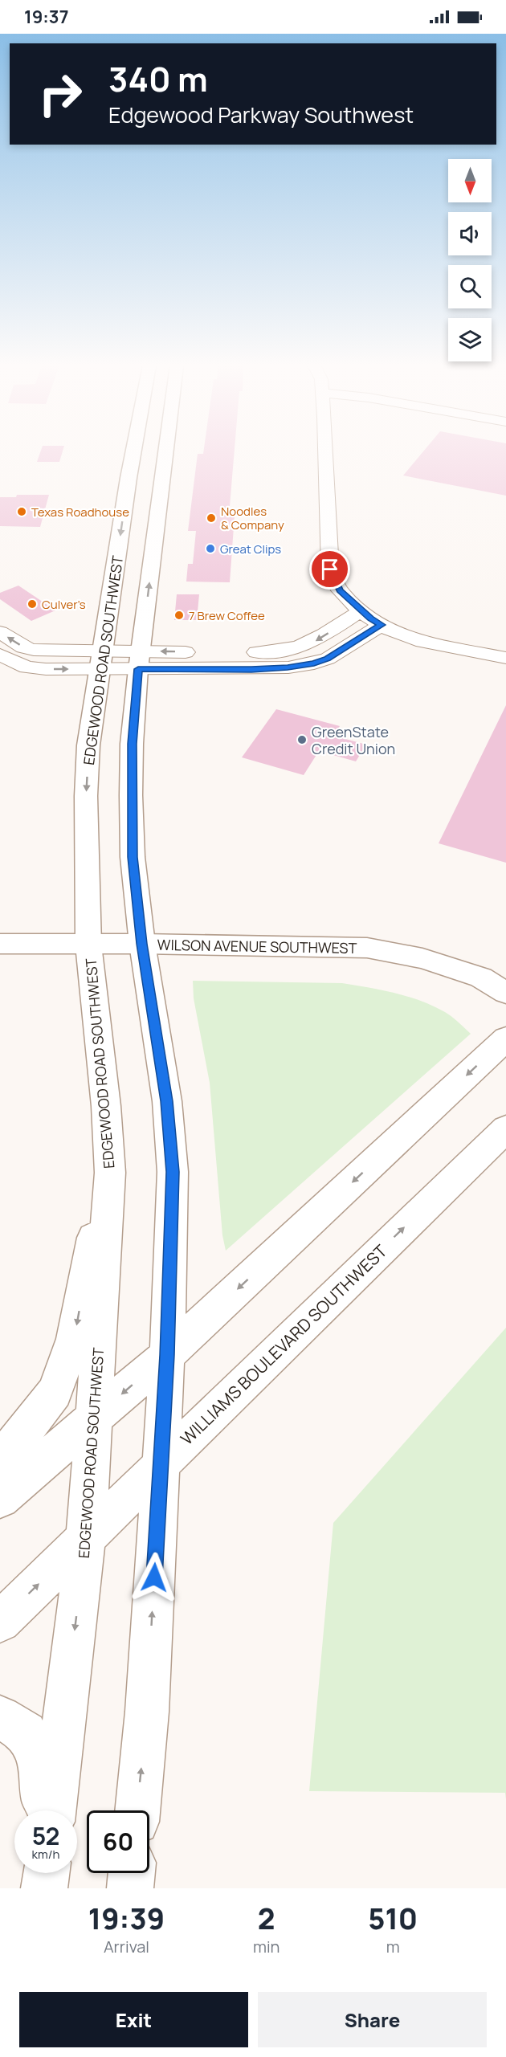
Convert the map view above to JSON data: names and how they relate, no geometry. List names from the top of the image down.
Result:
{
  "streets": {
    "main road": ["EDGEWOOD ROAD SOUTHWEST", "WILSON AVENUE SOUTHWEST", "WILLIAMS BOULEVARD SOUTHWEST"]
  },
  "crossings": [
    ["EDGEWOOD ROAD SOUTHWEST", "WILSON AVENUE SOUTHWEST"],
    ["EDGEWOOD ROAD SOUTHWEST", "WILLIAMS BOULEVARD SOUTHWEST"]
  ],
  "places": [
    "Texas Roadhouse",
    "Noodles & Company",
    "Great Clips",
    "Culver's",
    "7 Brew Coffee",
    "GreenState Credit Union"
  ],
  "north": "bottom",
  "page": {
    "status": "19:37",
    "turn": ["340 m", "Edgewood Parkway Southwest"],
    "speed": "52 km/h",
    "limit": "60",
    "eta": [
      "19:39",
      "Arrival",
      "2",
      "min",
      "510",
      "m"
    ],
    "buttons": ["Exit", "Share"]
  }
}
